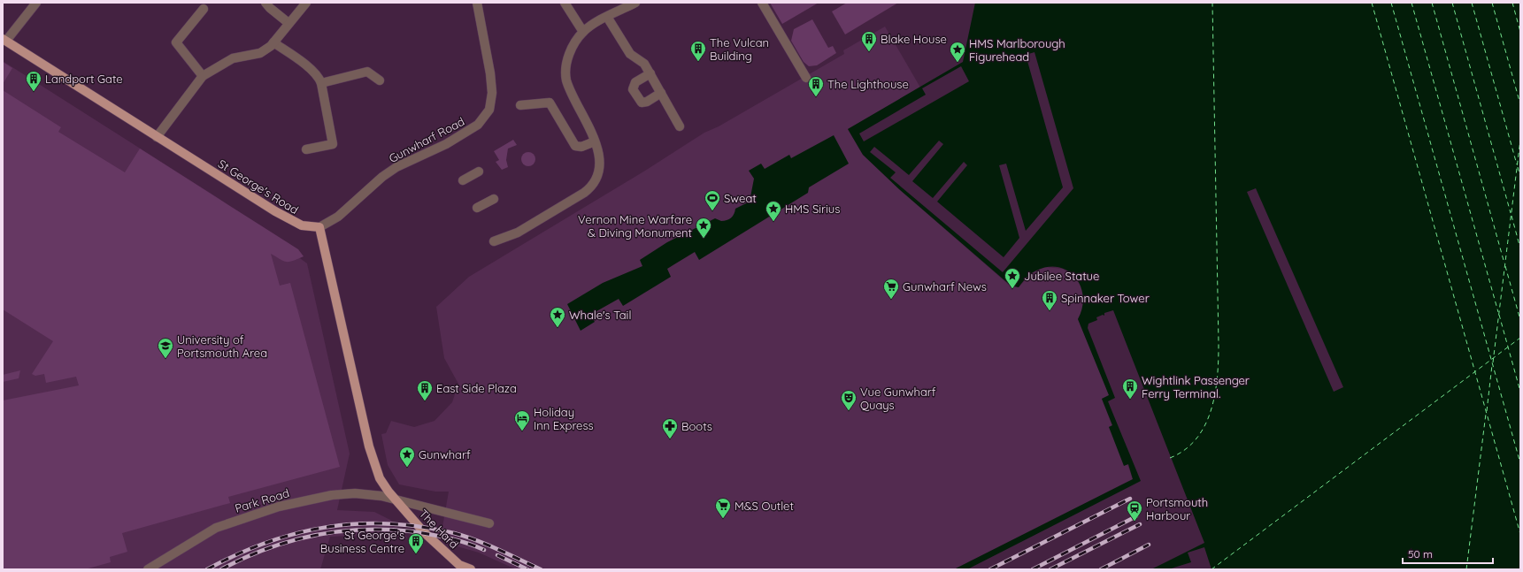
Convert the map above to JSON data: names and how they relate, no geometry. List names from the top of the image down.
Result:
{
  "streets": {
    "main road": ["St George's Road", "The Hard"],
    "street": ["Gunwharf Road", "Park Road"]
  },
  "crossings": [
    ["Gunwharf Road", "St George's Road"],
    ["Park Road", "The Hard"]
  ],
  "places": {
    "building": [
      "Blake House",
      "The Vulcan Building",
      "Landport Gate",
      "The Lighthouse",
      "Spinnaker Tower",
      "Wightlink Passenger Ferry Terminal.",
      "East Side Plaza",
      "St George's Business Centre"
    ],
    "place": [
      "HMS Marlborough Figurehead",
      "HMS Sirius",
      "Vernon Mine Warfare & Diving Monument",
      "Jubilee Statue",
      "Whale's Tail",
      "Gunwharf"
    ],
    "sports": ["Sweat"],
    "supermarket": ["Gunwharf News", "M&S Outlet"],
    "school or university": ["University of Portsmouth Area"],
    "theatre": ["Vue Gunwharf Quays"],
    "hotel": ["Holiday Inn Express"],
    "pharmacy": ["Boots"],
    "station": ["Portsmouth Harbour"]
  },
  "scale_bar": "50 m"
}
